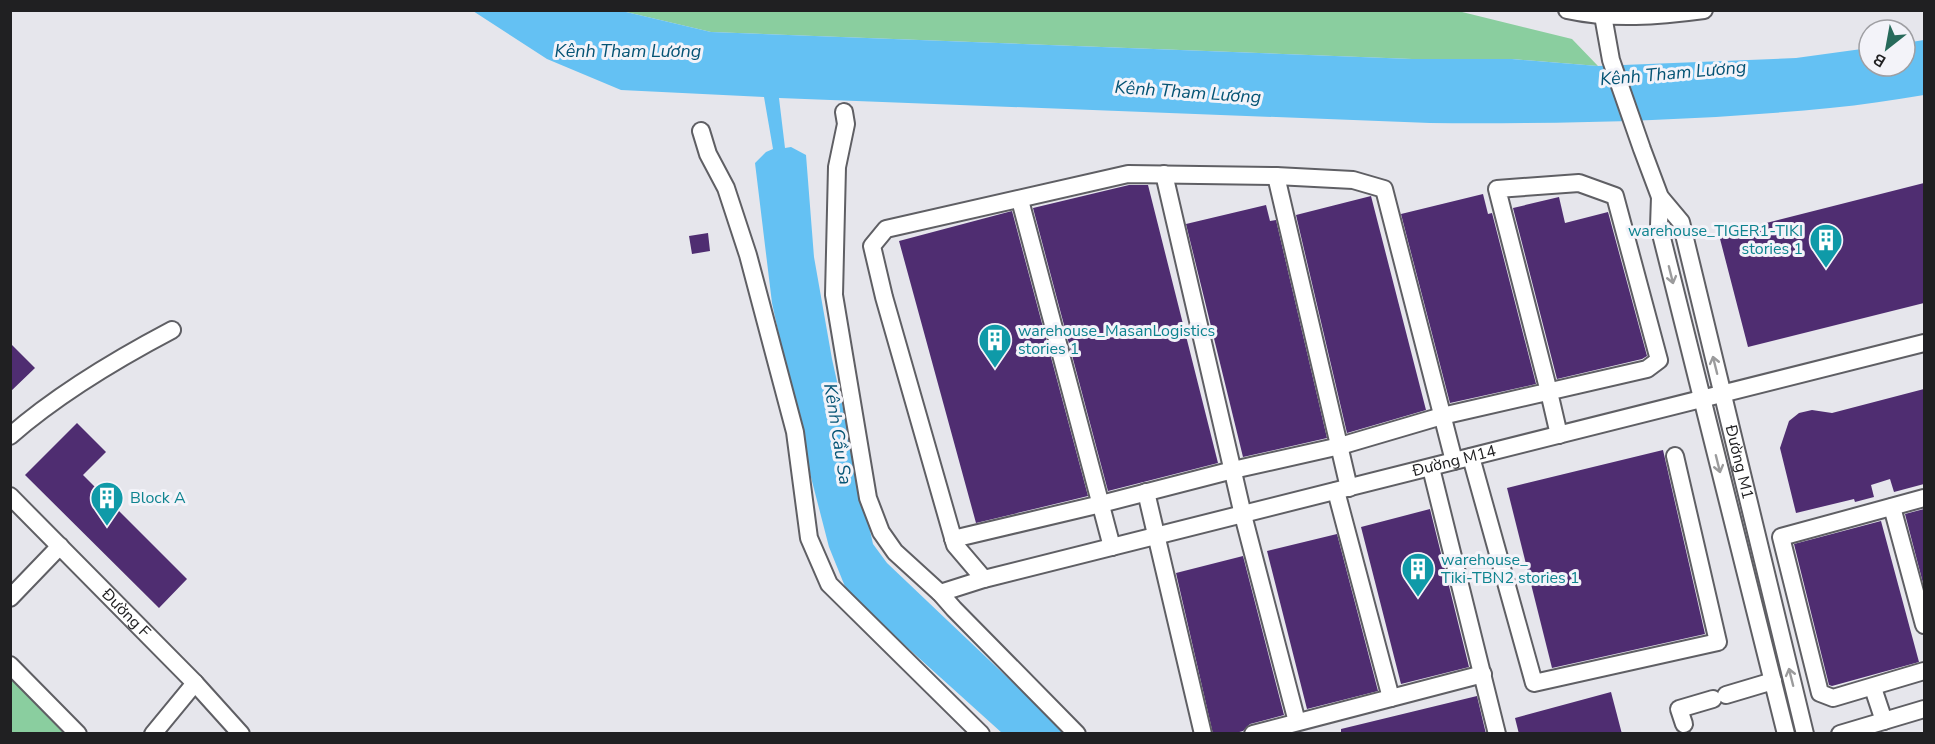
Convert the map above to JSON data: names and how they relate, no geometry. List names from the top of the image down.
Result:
{
  "streets": {
    "street": ["Đường M14", "Đường M1", "Đường F"]
  },
  "crossings": [
    ["Đường M14", "Đường M1"]
  ],
  "water": ["Kênh Tham Lương", "Kênh Cầu Sa"],
  "places": {
    "building": [
      "warehouse_TIGER1-TIKI stories 1",
      "warehouse_MasanLogistics stories 1",
      "Block A",
      "warehouse_ Tiki-TBN2 stories 1"
    ]
  },
  "north": "bottom left"
}
